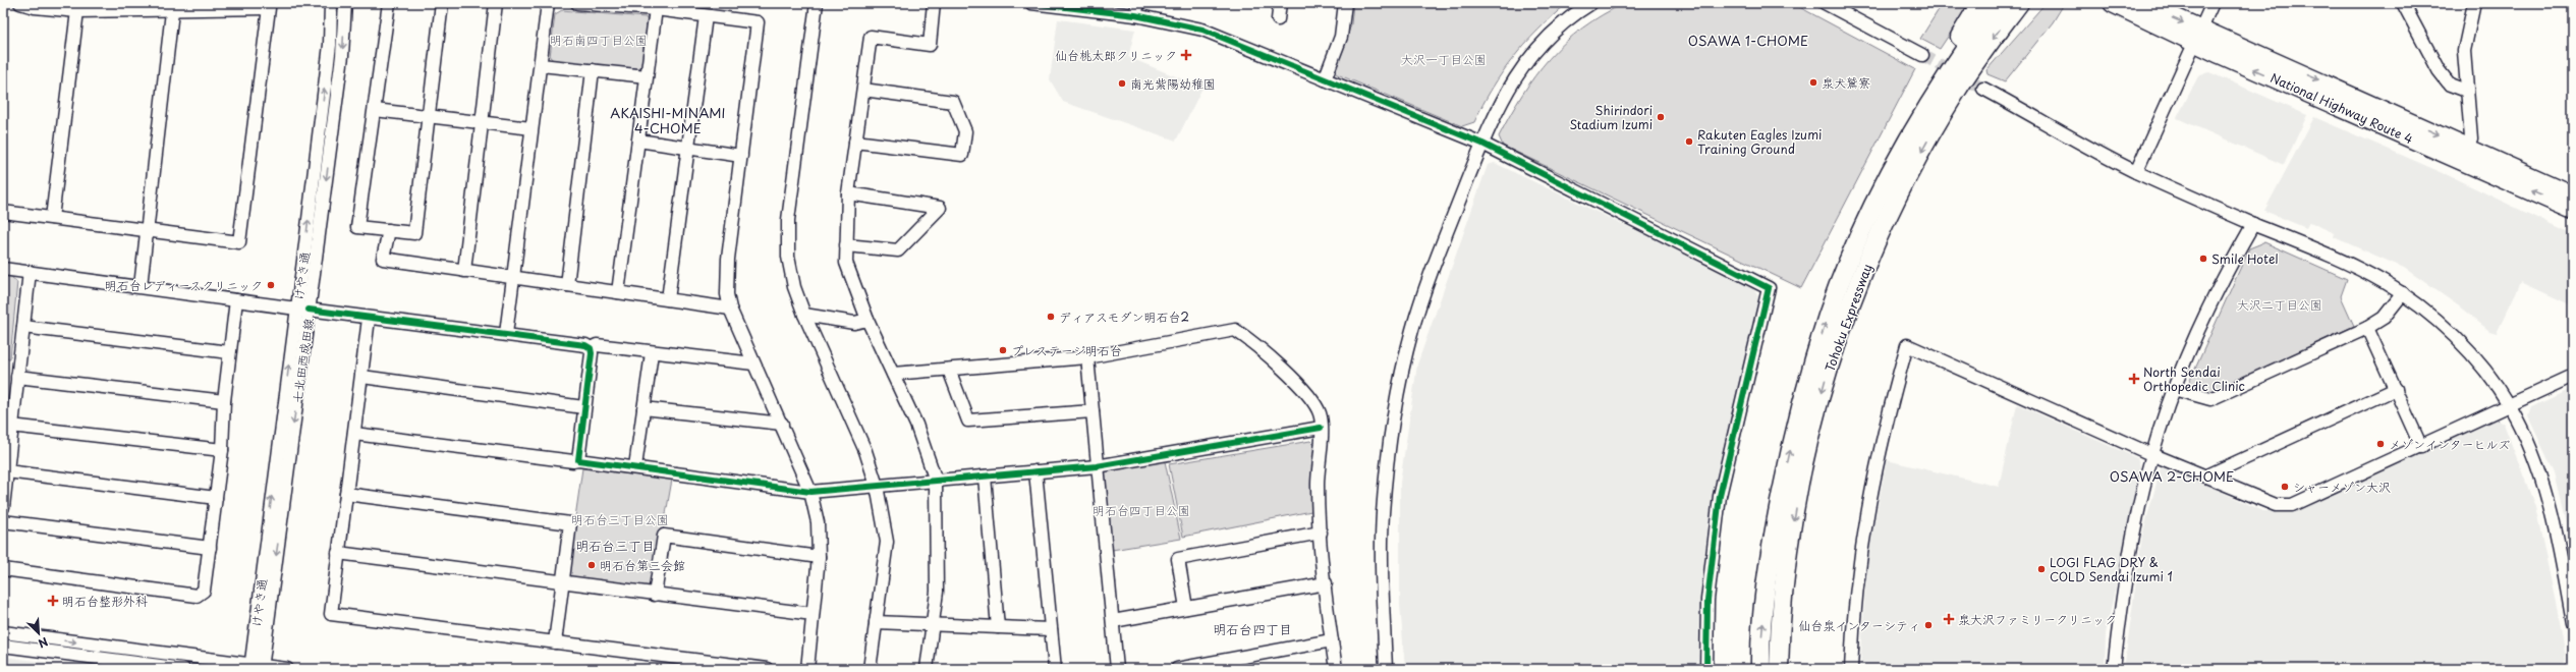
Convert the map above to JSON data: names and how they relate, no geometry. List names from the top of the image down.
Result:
{
  "streets": {
    "highway": ["National Highway Route 4", "Tohoku Expressway"],
    "street": ["けやき通", "七北田西成田線"]
  },
  "crossings": [
    ["けやき通", "七北田西成田線"]
  ],
  "districts": [
    "OSAWA 1-CHOME",
    "AKAISHI-MINAMI 4-CHOME",
    "OSAWA 2-CHOME",
    "明石台三丁目",
    "明石台四丁目"
  ],
  "parks": [
    "明石南四丁目公園",
    "大沢一丁目公園",
    "大沢二丁目公園",
    "明石台四丁目公園",
    "明石台三丁目公園"
  ],
  "places": {
    "health": [
      "仙台桃太郎クリニック",
      "North Sendai Orthopedic Clinic",
      "明石台整形外科",
      "泉大沢ファミリークリニック"
    ],
    "other": [
      "泉犬鷲寮",
      "南光紫陽幼稚園",
      "Shirindori Stadium Izumi",
      "Rakuten Eagles Izumi Training Ground",
      "Smile Hotel",
      "明石台レディースクリニック",
      "ディアスモダン明石台2",
      "プレステージ明石台",
      "メゾンインターヒルズ",
      "シャーメゾン大沢",
      "明石台第三会館",
      "LOGI FLAG DRY & COLD Sendai Izumi 1",
      "仙台泉インターシティ"
    ]
  },
  "north": "bottom right"
}
